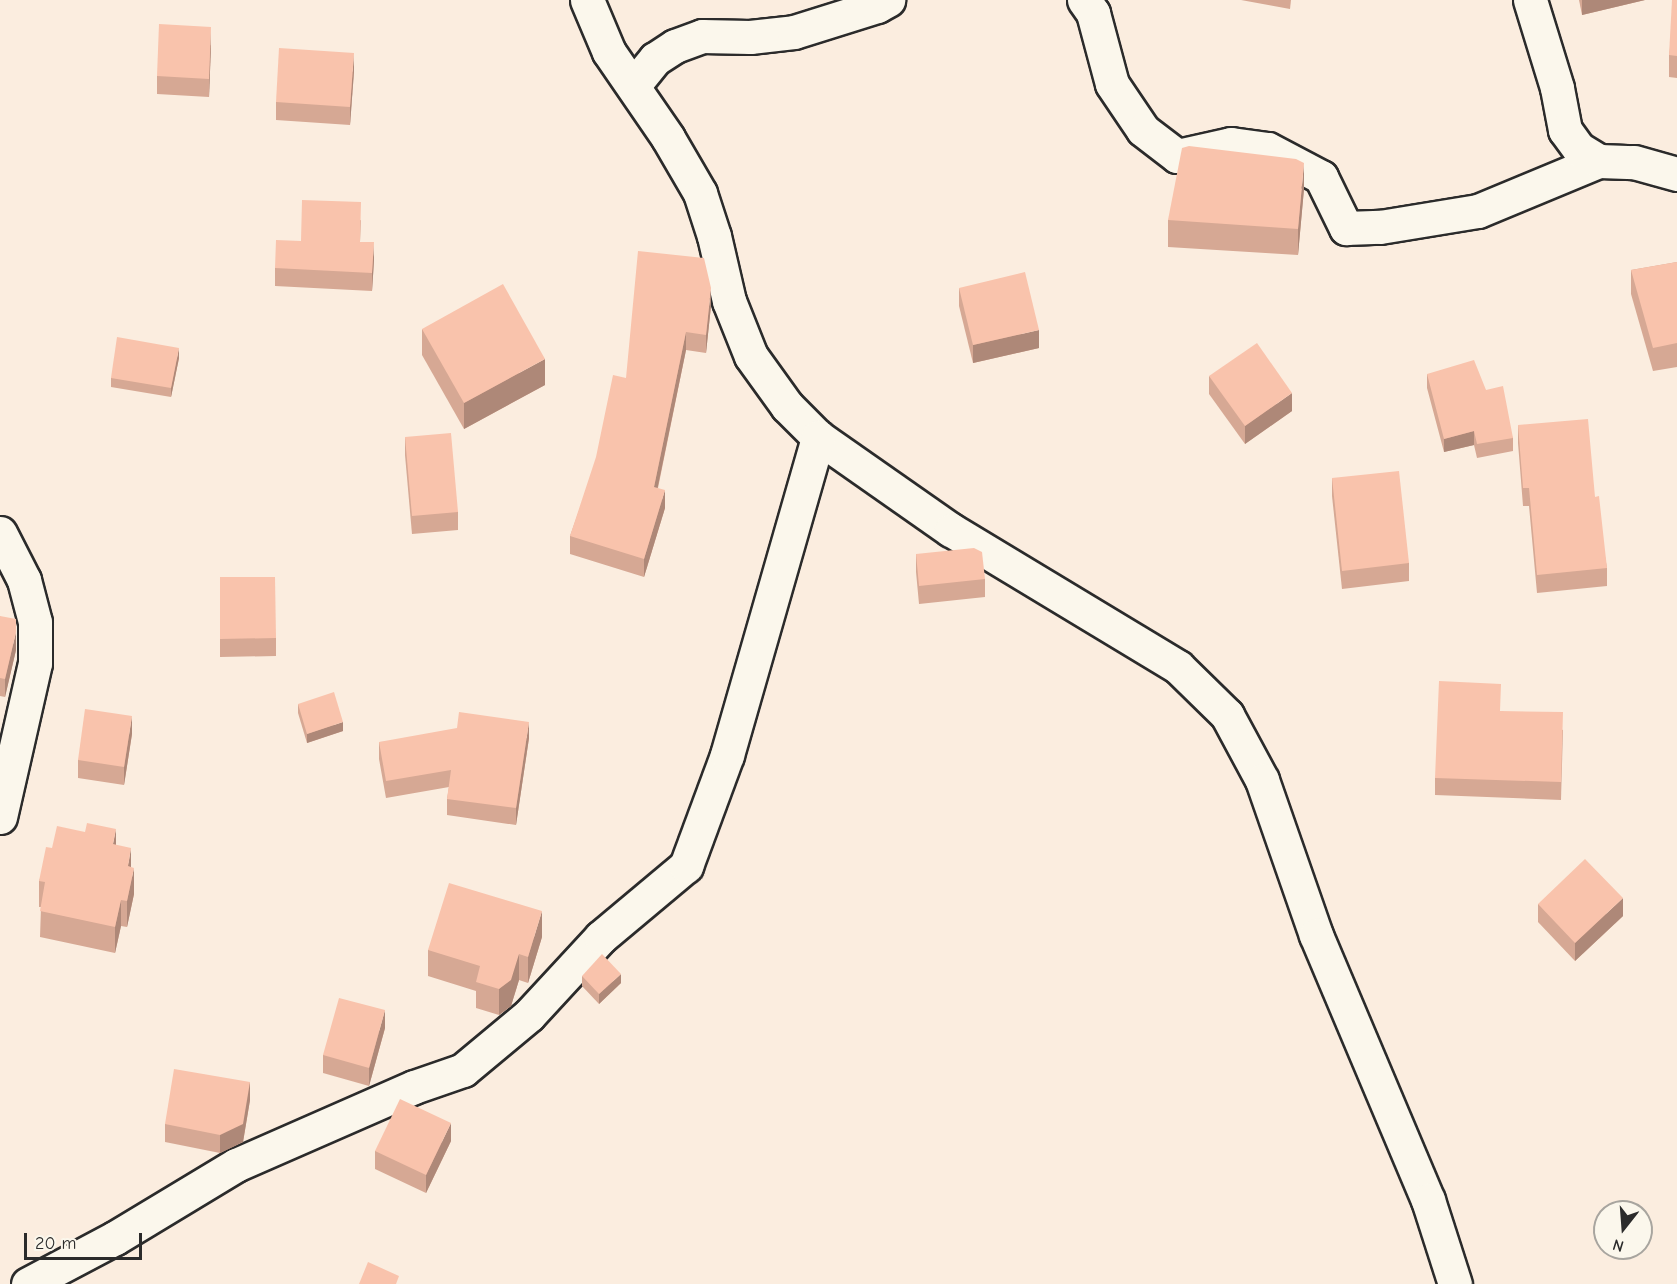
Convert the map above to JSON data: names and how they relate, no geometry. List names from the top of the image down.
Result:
{
  "scale_bar": "20 m",
  "north": "bottom"
}
